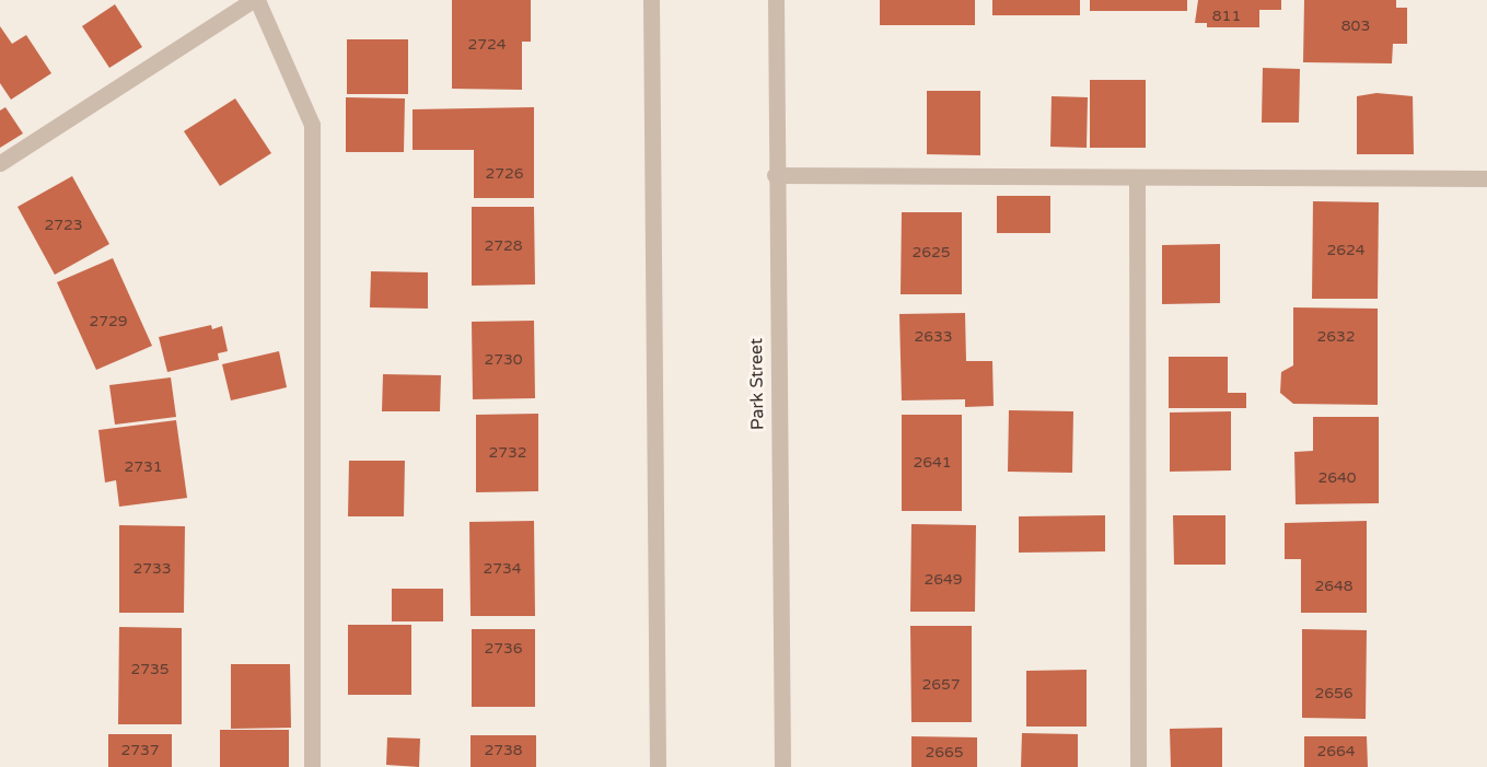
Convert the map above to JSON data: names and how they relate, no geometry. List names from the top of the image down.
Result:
{
  "streets": {
    "street": ["Park Street"]
  },
  "house_numbers": [
    "811",
    "803",
    "2724",
    "2726",
    "2723",
    "2728",
    "2624",
    "2625",
    "2729",
    "2633",
    "2632",
    "2730",
    "2732",
    "2641",
    "2731",
    "2640",
    "2733",
    "2734",
    "2649",
    "2648",
    "2736",
    "2735",
    "2657",
    "2656",
    "2737",
    "2738",
    "2664",
    "2665"
  ]
}
